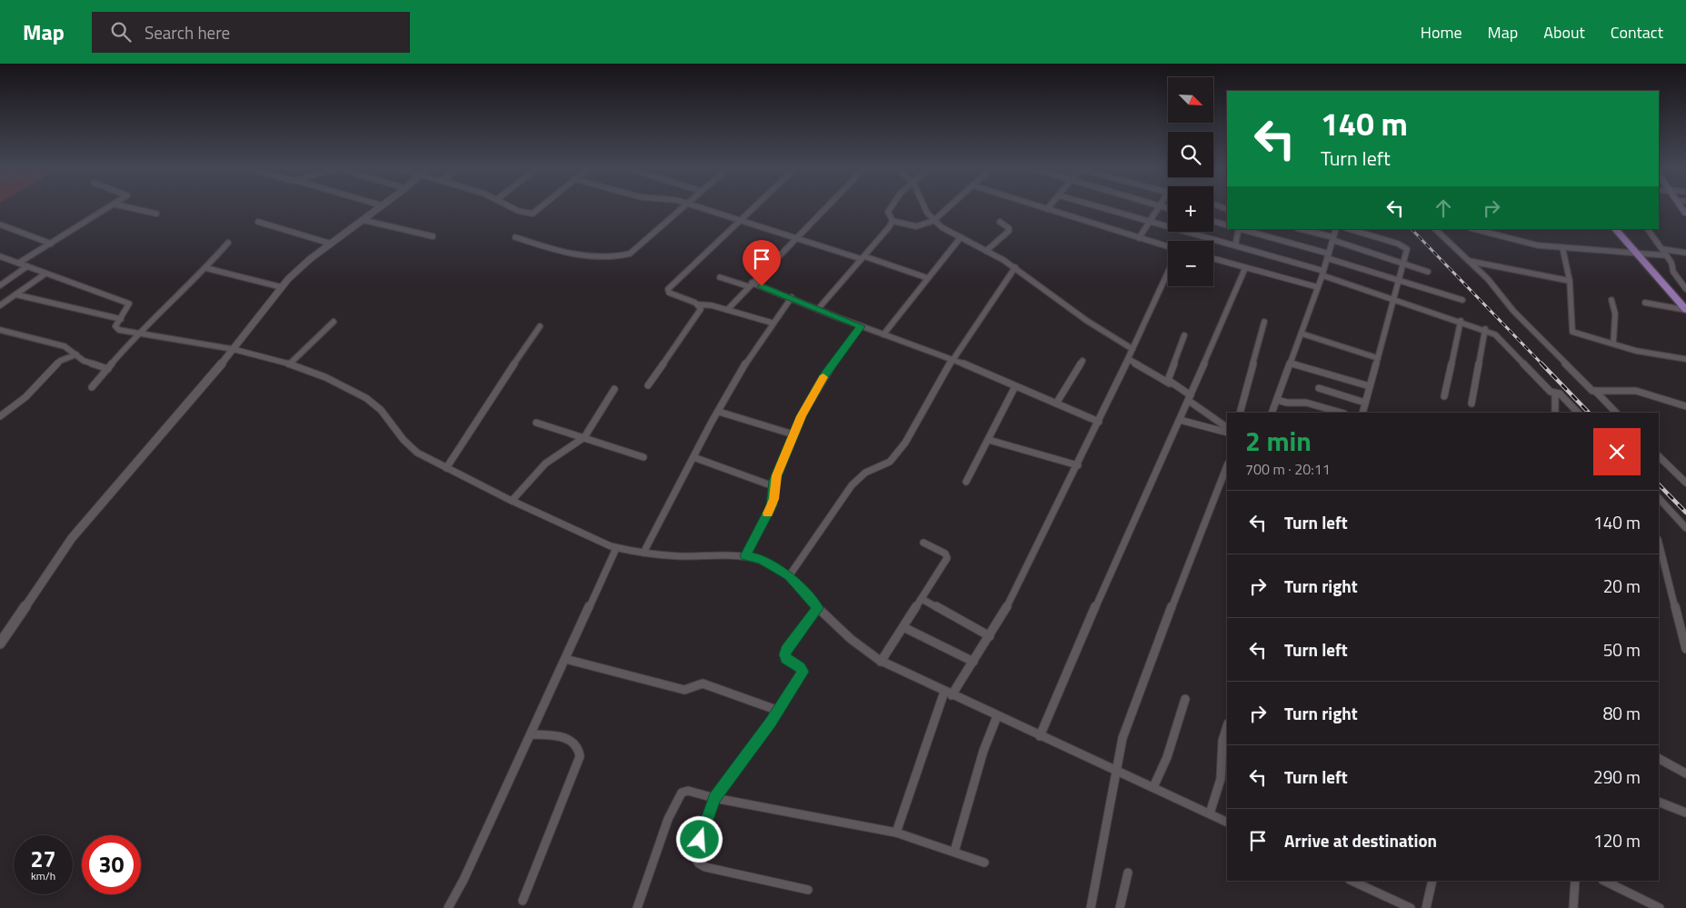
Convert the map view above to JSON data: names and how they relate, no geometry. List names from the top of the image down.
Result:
{
  "north": "bottom right",
  "page": {
    "header": "Map",
    "search": "Search here",
    "nav": [
      "Home",
      "Map",
      "About",
      "Contact"
    ],
    "map_buttons": ["+", "−"],
    "turn": ["140 m", "Turn left"],
    "heading": ["2 min", "700 m · 20:11"],
    "list": [
      {
        "name": "Turn left",
        "value": "140 m"
      },
      {
        "name": "Turn right",
        "value": "20 m"
      },
      {
        "name": "Turn left",
        "value": "50 m"
      },
      {
        "name": "Turn right",
        "value": "80 m"
      },
      {
        "name": "Turn left",
        "value": "290 m"
      },
      {
        "name": "Arrive at destination",
        "value": "120 m"
      }
    ],
    "speed": "27 km/h",
    "limit": "30"
  }
}
